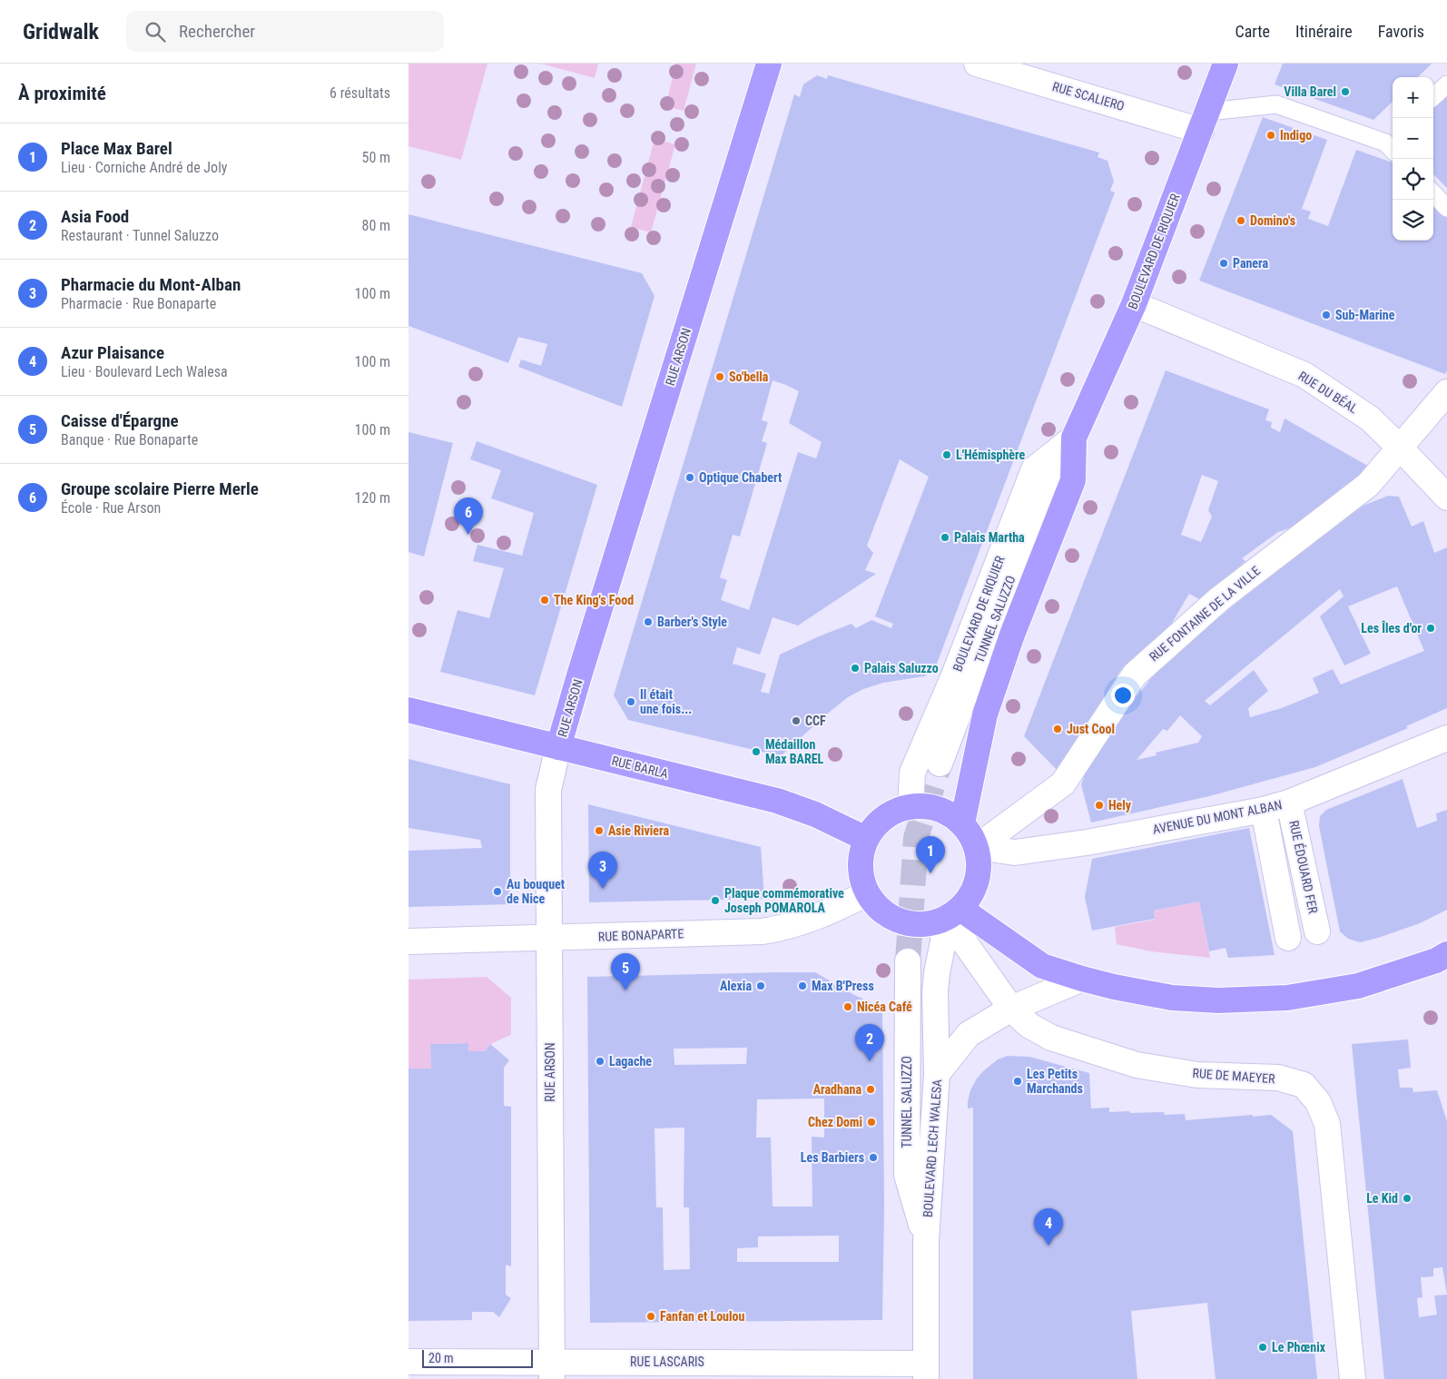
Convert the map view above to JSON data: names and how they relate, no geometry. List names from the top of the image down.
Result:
{
  "streets": {
    "main road": ["BOULEVARD DE RIQUIER", "RUE ARSON", "RUE BARLA"],
    "street": [
      "RUE SCALIERO",
      "RUE DU BÉAL",
      "RUE FONTAINE DE LA VILLE",
      "TUNNEL SALUZZO",
      "AVENUE DU MONT ALBAN",
      "RUE ÉDOUARD FER",
      "RUE BONAPARTE",
      "RUE DE MAEYER",
      "BOULEVARD LECH WALESA",
      "RUE LASCARIS"
    ]
  },
  "crossings": [
    ["RUE SCALIERO", "BOULEVARD DE RIQUIER"],
    ["BOULEVARD DE RIQUIER", "RUE DU BÉAL"],
    ["BOULEVARD DE RIQUIER", "RUE FONTAINE DE LA VILLE"],
    ["BOULEVARD DE RIQUIER", "TUNNEL SALUZZO"],
    ["BOULEVARD DE RIQUIER", "RUE BARLA"],
    ["BOULEVARD DE RIQUIER", "AVENUE DU MONT ALBAN"],
    ["BOULEVARD DE RIQUIER", "RUE BONAPARTE"],
    ["BOULEVARD DE RIQUIER", "RUE DE MAEYER"],
    ["BOULEVARD DE RIQUIER", "BOULEVARD LECH WALESA"],
    ["RUE ARSON", "RUE BARLA"],
    ["RUE ARSON", "RUE BONAPARTE"],
    ["RUE ARSON", "RUE LASCARIS"],
    ["RUE DU BÉAL", "RUE FONTAINE DE LA VILLE"],
    ["RUE FONTAINE DE LA VILLE", "RUE BARLA"],
    ["RUE FONTAINE DE LA VILLE", "AVENUE DU MONT ALBAN"],
    ["RUE FONTAINE DE LA VILLE", "RUE BONAPARTE"],
    ["RUE FONTAINE DE LA VILLE", "RUE DE MAEYER"],
    ["RUE FONTAINE DE LA VILLE", "BOULEVARD LECH WALESA"],
    ["TUNNEL SALUZZO", "BOULEVARD LECH WALESA"],
    ["RUE BARLA", "AVENUE DU MONT ALBAN"],
    ["RUE BARLA", "RUE BONAPARTE"],
    ["RUE BARLA", "RUE DE MAEYER"],
    ["RUE BARLA", "BOULEVARD LECH WALESA"],
    ["AVENUE DU MONT ALBAN", "RUE ÉDOUARD FER"],
    ["AVENUE DU MONT ALBAN", "RUE BONAPARTE"],
    ["AVENUE DU MONT ALBAN", "RUE DE MAEYER"],
    ["AVENUE DU MONT ALBAN", "BOULEVARD LECH WALESA"],
    ["RUE BONAPARTE", "RUE DE MAEYER"],
    ["RUE BONAPARTE", "BOULEVARD LECH WALESA"],
    ["RUE DE MAEYER", "BOULEVARD LECH WALESA"],
    ["BOULEVARD LECH WALESA", "RUE LASCARIS"]
  ],
  "places": [
    "Villa Barel",
    "Indigo",
    "Domino's",
    "Panera",
    "Sub-Marine",
    "So'bella",
    "L'Hémisphère",
    "Optique Chabert",
    "Palais Martha",
    "The King's Food",
    "Barber's Style",
    "Les Îles d'or",
    "Palais Saluzzo",
    "Il était une fois...",
    "CCF",
    "Just Cool",
    "Médaillon Max BAREL",
    "Hely",
    "Asie Riviera",
    "Au bouquet de Nice",
    "Plaque commémorative Joseph POMAROLA",
    "Alexia",
    "Max B'Press",
    "Nicéa Café",
    "Lagache",
    "Les Petits Marchands",
    "Aradhana",
    "Chez Domi",
    "Les Barbiers",
    "Le Kid",
    "Fanfan et Loulou",
    "Le Phœnix"
  ],
  "scale_bar": "20 m",
  "page": {
    "header": "Gridwalk",
    "search": "Rechercher",
    "nav": ["Carte", "Itinéraire", "Favoris"],
    "heading": ["À proximité", "6 résultats"],
    "map_buttons": ["+", "−"],
    "list": [
      {
        "mark": "1",
        "name": "Place Max Barel",
        "note": "Lieu · Corniche André de Joly",
        "value": "50 m"
      },
      {
        "mark": "2",
        "name": "Asia Food",
        "note": "Restaurant · Tunnel Saluzzo",
        "value": "80 m"
      },
      {
        "mark": "3",
        "name": "Pharmacie du Mont-Alban",
        "note": "Pharmacie · Rue Bonaparte",
        "value": "100 m"
      },
      {
        "mark": "4",
        "name": "Azur Plaisance",
        "note": "Lieu · Boulevard Lech Walesa",
        "value": "100 m"
      },
      {
        "mark": "5",
        "name": "Caisse d'Épargne",
        "note": "Banque · Rue Bonaparte",
        "value": "100 m"
      },
      {
        "mark": "6",
        "name": "Groupe scolaire Pierre Merle",
        "note": "École · Rue Arson",
        "value": "120 m"
      }
    ],
    "pins": [
      "6",
      "1",
      "3",
      "5",
      "2",
      "4"
    ],
    "scale": "20 m"
  }
}
